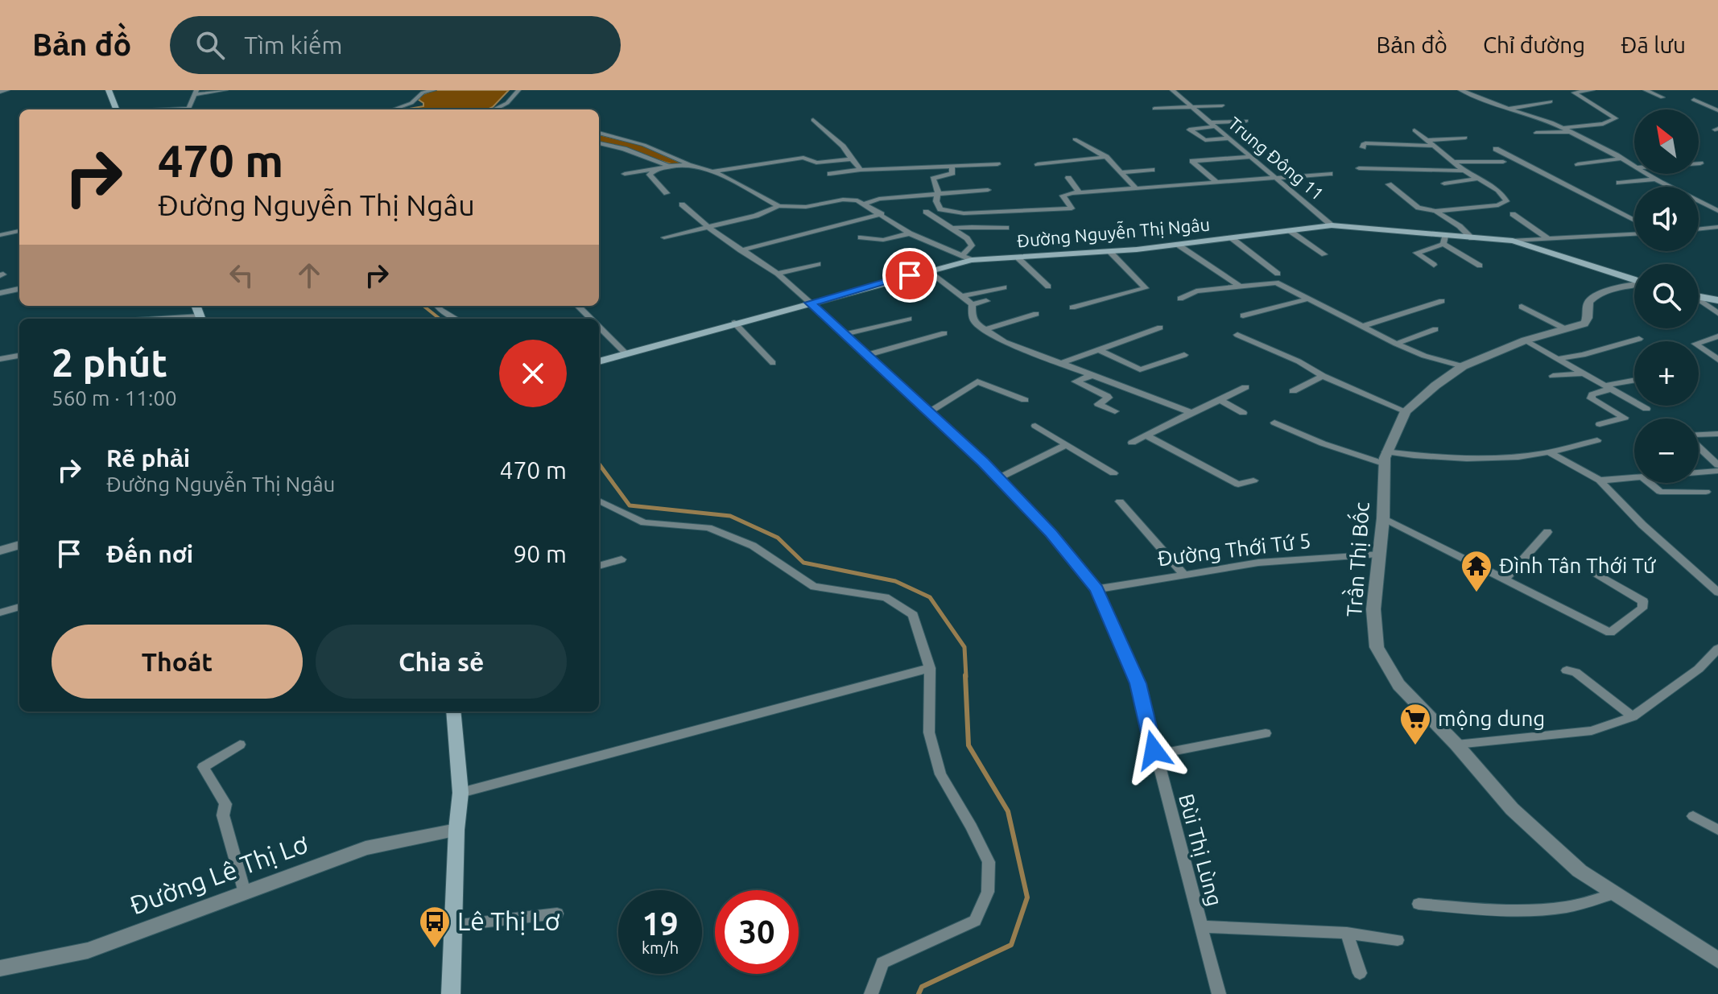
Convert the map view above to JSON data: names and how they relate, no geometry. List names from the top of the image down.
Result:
{
  "streets": {
    "main road": ["Đường Nguyễn Thị Ngâu"],
    "street": [
      "Trung Đông 11",
      "Đường Thới Tứ 5",
      "Trần Thị Bốc",
      "Bùi Thị Lùng",
      "Đường Lê Thị Lơ"
    ]
  },
  "crossings": [
    ["Trung Đông 11", "Đường Nguyễn Thị Ngâu"],
    ["Đường Nguyễn Thị Ngâu", "Bùi Thị Lùng"],
    ["Đường Thới Tứ 5", "Trần Thị Bốc"],
    ["Đường Thới Tứ 5", "Bùi Thị Lùng"]
  ],
  "places": {
    "temple": ["Đình Tân Thới Tứ"],
    "supermarket": ["mộng dung"],
    "bus stop": ["Lê Thị Lơ"]
  },
  "north": "top left",
  "page": {
    "header": "Bản đồ",
    "search": "Tìm kiếm",
    "nav": ["Bản đồ", "Chỉ đường", "Đã lưu"],
    "map_buttons": ["+", "−"],
    "turn": ["470 m", "Đường Nguyễn Thị Ngâu"],
    "heading": ["2 phút", "560 m · 11:00"],
    "list": [
      {
        "name": "Rẽ phải",
        "note": "Đường Nguyễn Thị Ngâu",
        "value": "470 m"
      },
      {
        "name": "Đến nơi",
        "value": "90 m"
      }
    ],
    "buttons": ["Thoát", "Chia sẻ"],
    "speed": "19 km/h",
    "limit": "30"
  }
}
